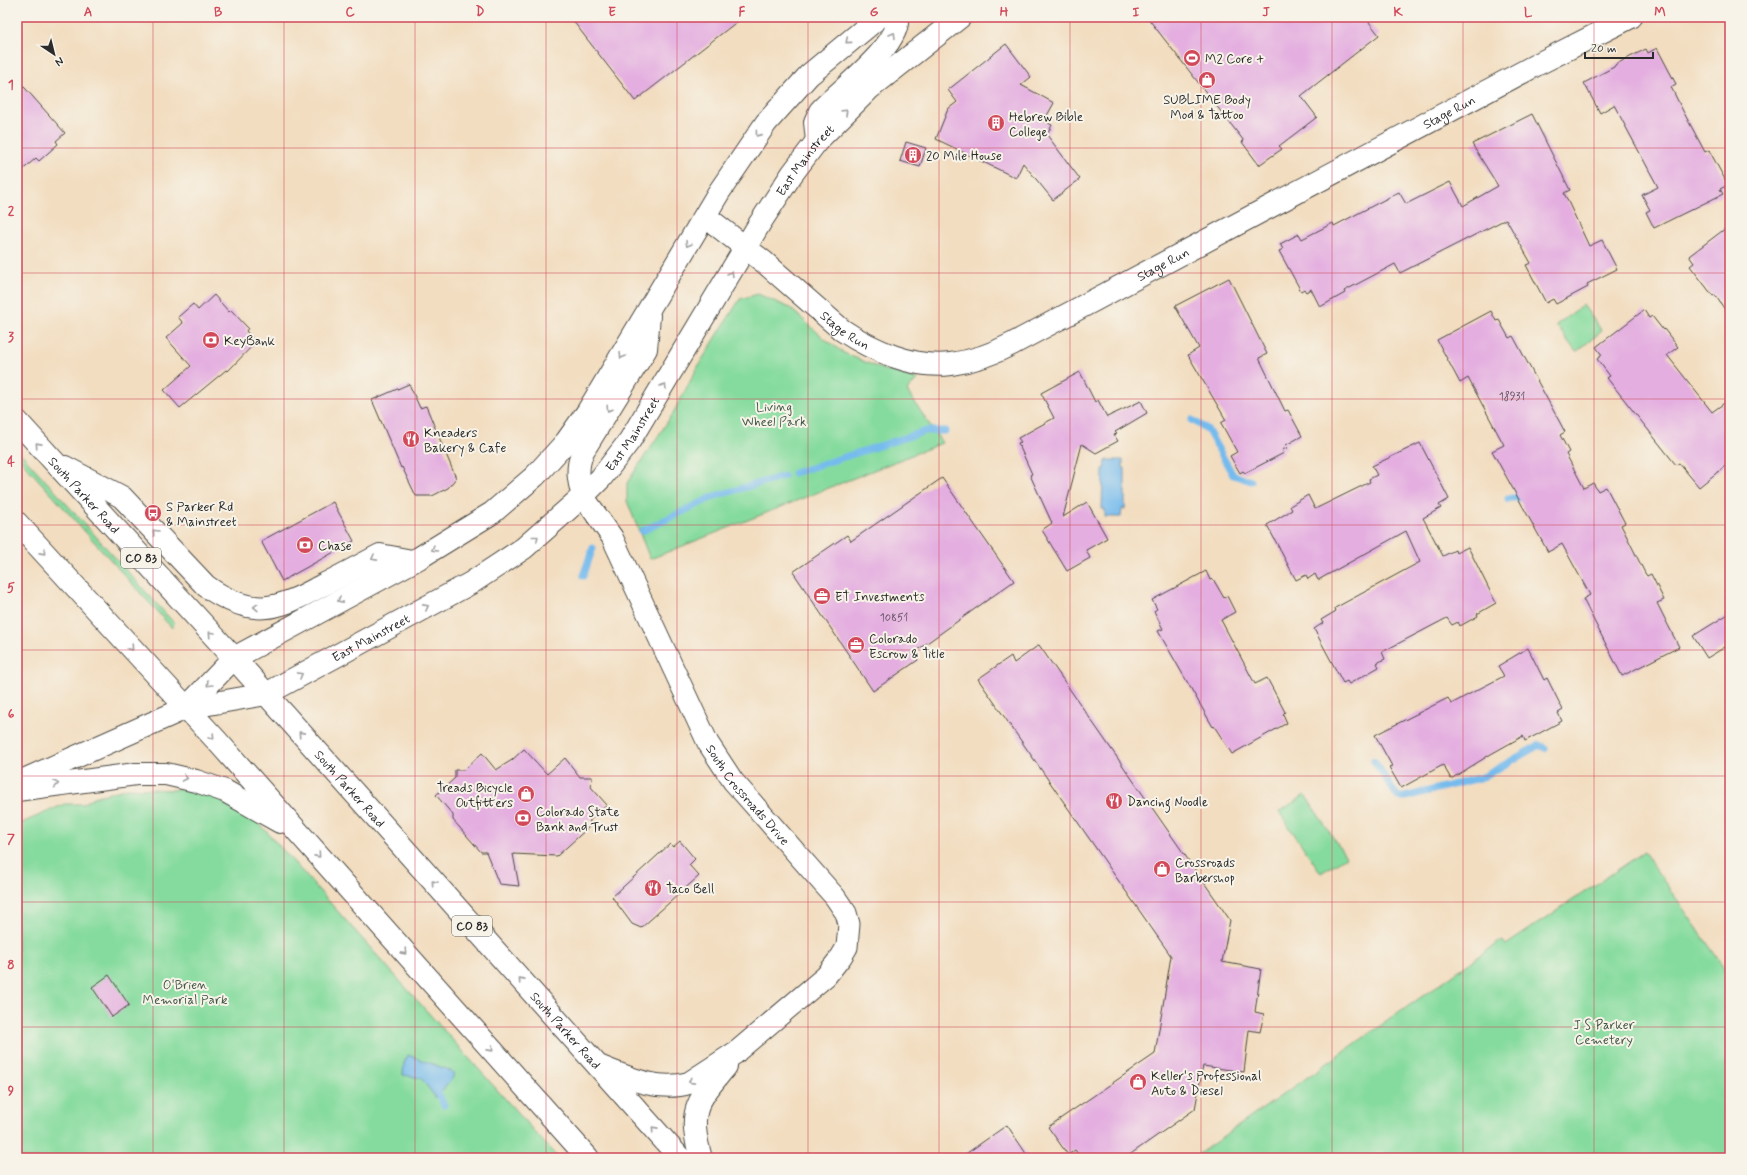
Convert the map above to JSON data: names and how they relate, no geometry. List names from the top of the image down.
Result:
{
  "streets": {
    "main road": [
      "Stage Run",
      "East Mainstreet",
      "South Parker Road",
      "CO 83"
    ],
    "street": ["South Crossroads Drive"]
  },
  "crossings": [
    ["Stage Run", "East Mainstreet"],
    ["East Mainstreet", "South Parker Road"],
    ["East Mainstreet", "South Crossroads Drive"]
  ],
  "parks": ["Living Wheel Park", "O'Brien Memorial Park", "J S Parker Cemetery"],
  "places": {
    "sports": ["M2 Core +"],
    "shop": [
      "SUBLIME Body Mod & Tattoo",
      "Treads Bicycle Outfitters",
      "Crossroads Barbershop",
      "Keller's Professional Auto & Diesel"
    ],
    "building": ["Hebrew Bible College", "20 Mile House"],
    "bank": ["KeyBank", "Chase", "Colorado State Bank and Trust"],
    "restaurant": ["Kneaders Bakery & Cafe", "Dancing Noodle", "Taco Bell"],
    "bus stop": ["S Parker Rd & Mainstreet"],
    "office": ["ET Investments", "Colorado Escrow & Title"]
  },
  "house_numbers": ["18931", "10851"],
  "scale_bar": "20 m",
  "north": "bottom right",
  "grid": {
    "columns": [
      "A",
      "B",
      "C",
      "D",
      "E",
      "F",
      "G",
      "H",
      "I",
      "J",
      "K",
      "L",
      "M"
    ],
    "rows": [
      "1",
      "2",
      "3",
      "4",
      "5",
      "6",
      "7",
      "8",
      "9"
    ]
  }
}
